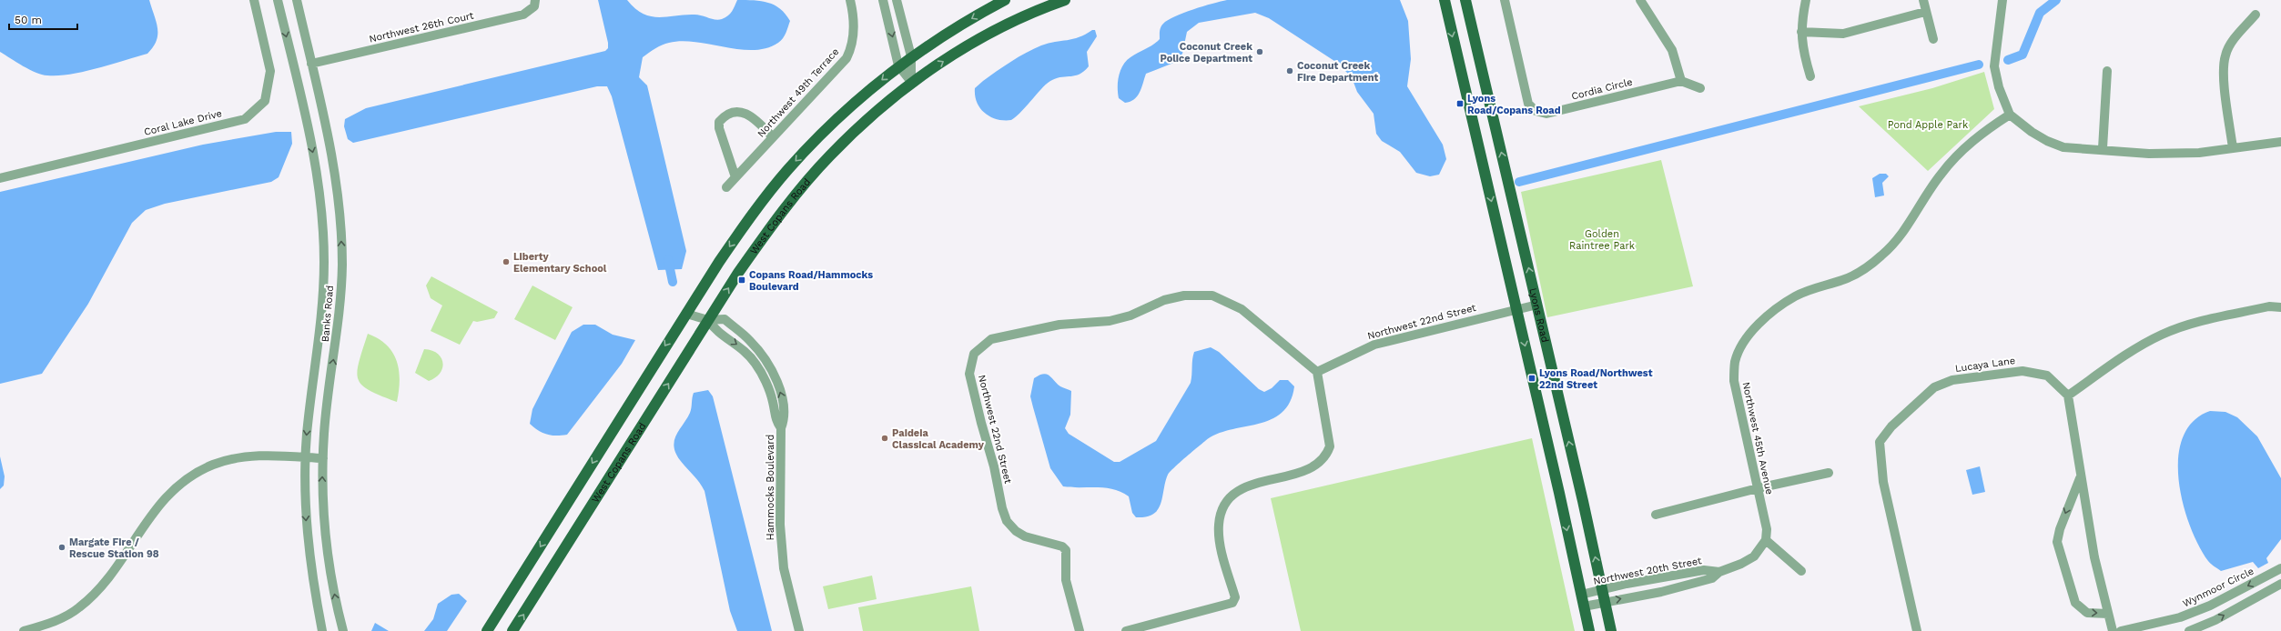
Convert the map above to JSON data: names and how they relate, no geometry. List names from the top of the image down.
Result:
{
  "streets": {
    "main road": ["West Copans Road", "Lyons Road"],
    "street": [
      "Northwest 26th Court",
      "Cordia Circle",
      "Northwest 49th Terrace",
      "Coral Lake Drive",
      "Banks Road",
      "Northwest 22nd Street",
      "Lucaya Lane",
      "Northwest 45th Avenue",
      "Hammocks Boulevard",
      "Northwest 20th Street",
      "Wynmoor Circle"
    ]
  },
  "crossings": [
    ["Northwest 26th Court", "Banks Road"],
    ["West Copans Road", "Hammocks Boulevard"],
    ["Lyons Road", "Northwest 22nd Street"],
    ["Lyons Road", "Northwest 20th Street"],
    ["Northwest 45th Avenue", "Northwest 20th Street"]
  ],
  "parks": ["Pond Apple Park", "Golden Raintree Park"],
  "places": {
    "other": [
      "Coconut Creek Police Department",
      "Coconut Creek Fire Department",
      "Liberty Elementary School",
      "Paideia Classical Academy",
      "Margate Fire / Rescue Station 98"
    ],
    "transit": ["Lyons Road/Copans Road", "Copans Road/Hammocks Boulevard", "Lyons Road/Northwest 22nd Street"]
  },
  "scale_bar": "50 m"
}
